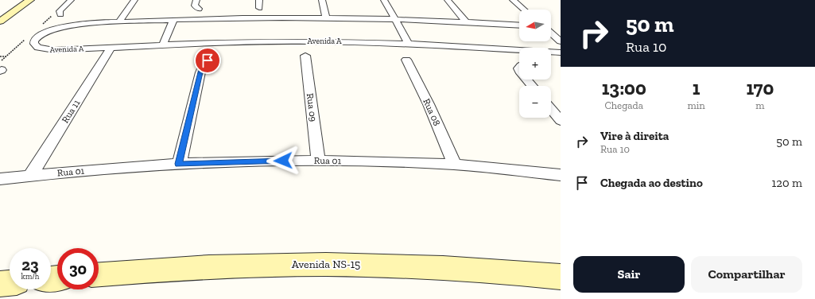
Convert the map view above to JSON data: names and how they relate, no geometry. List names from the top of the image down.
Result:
{
  "streets": {
    "main road": ["Avenida NS-15"],
    "street": [
      "Avenida A",
      "Rua 09",
      "Rua 11",
      "Rua 08",
      "Rua 01"
    ]
  },
  "crossings": [
    ["Avenida A", "Rua 11"],
    ["Rua 09", "Rua 01"],
    ["Rua 11", "Rua 01"],
    ["Rua 08", "Rua 01"]
  ],
  "north": "left",
  "page": {
    "turn": ["50 m", "Rua 10"],
    "map_buttons": ["+", "−"],
    "eta": [
      "13:00",
      "Chegada",
      "1",
      "min",
      "170",
      "m"
    ],
    "list": [
      {
        "name": "Vire à direita",
        "note": "Rua 10",
        "value": "50 m"
      },
      {
        "name": "Chegada ao destino",
        "value": "120 m"
      }
    ],
    "speed": "23 km/h",
    "limit": "30",
    "buttons": ["Sair", "Compartilhar"]
  }
}
